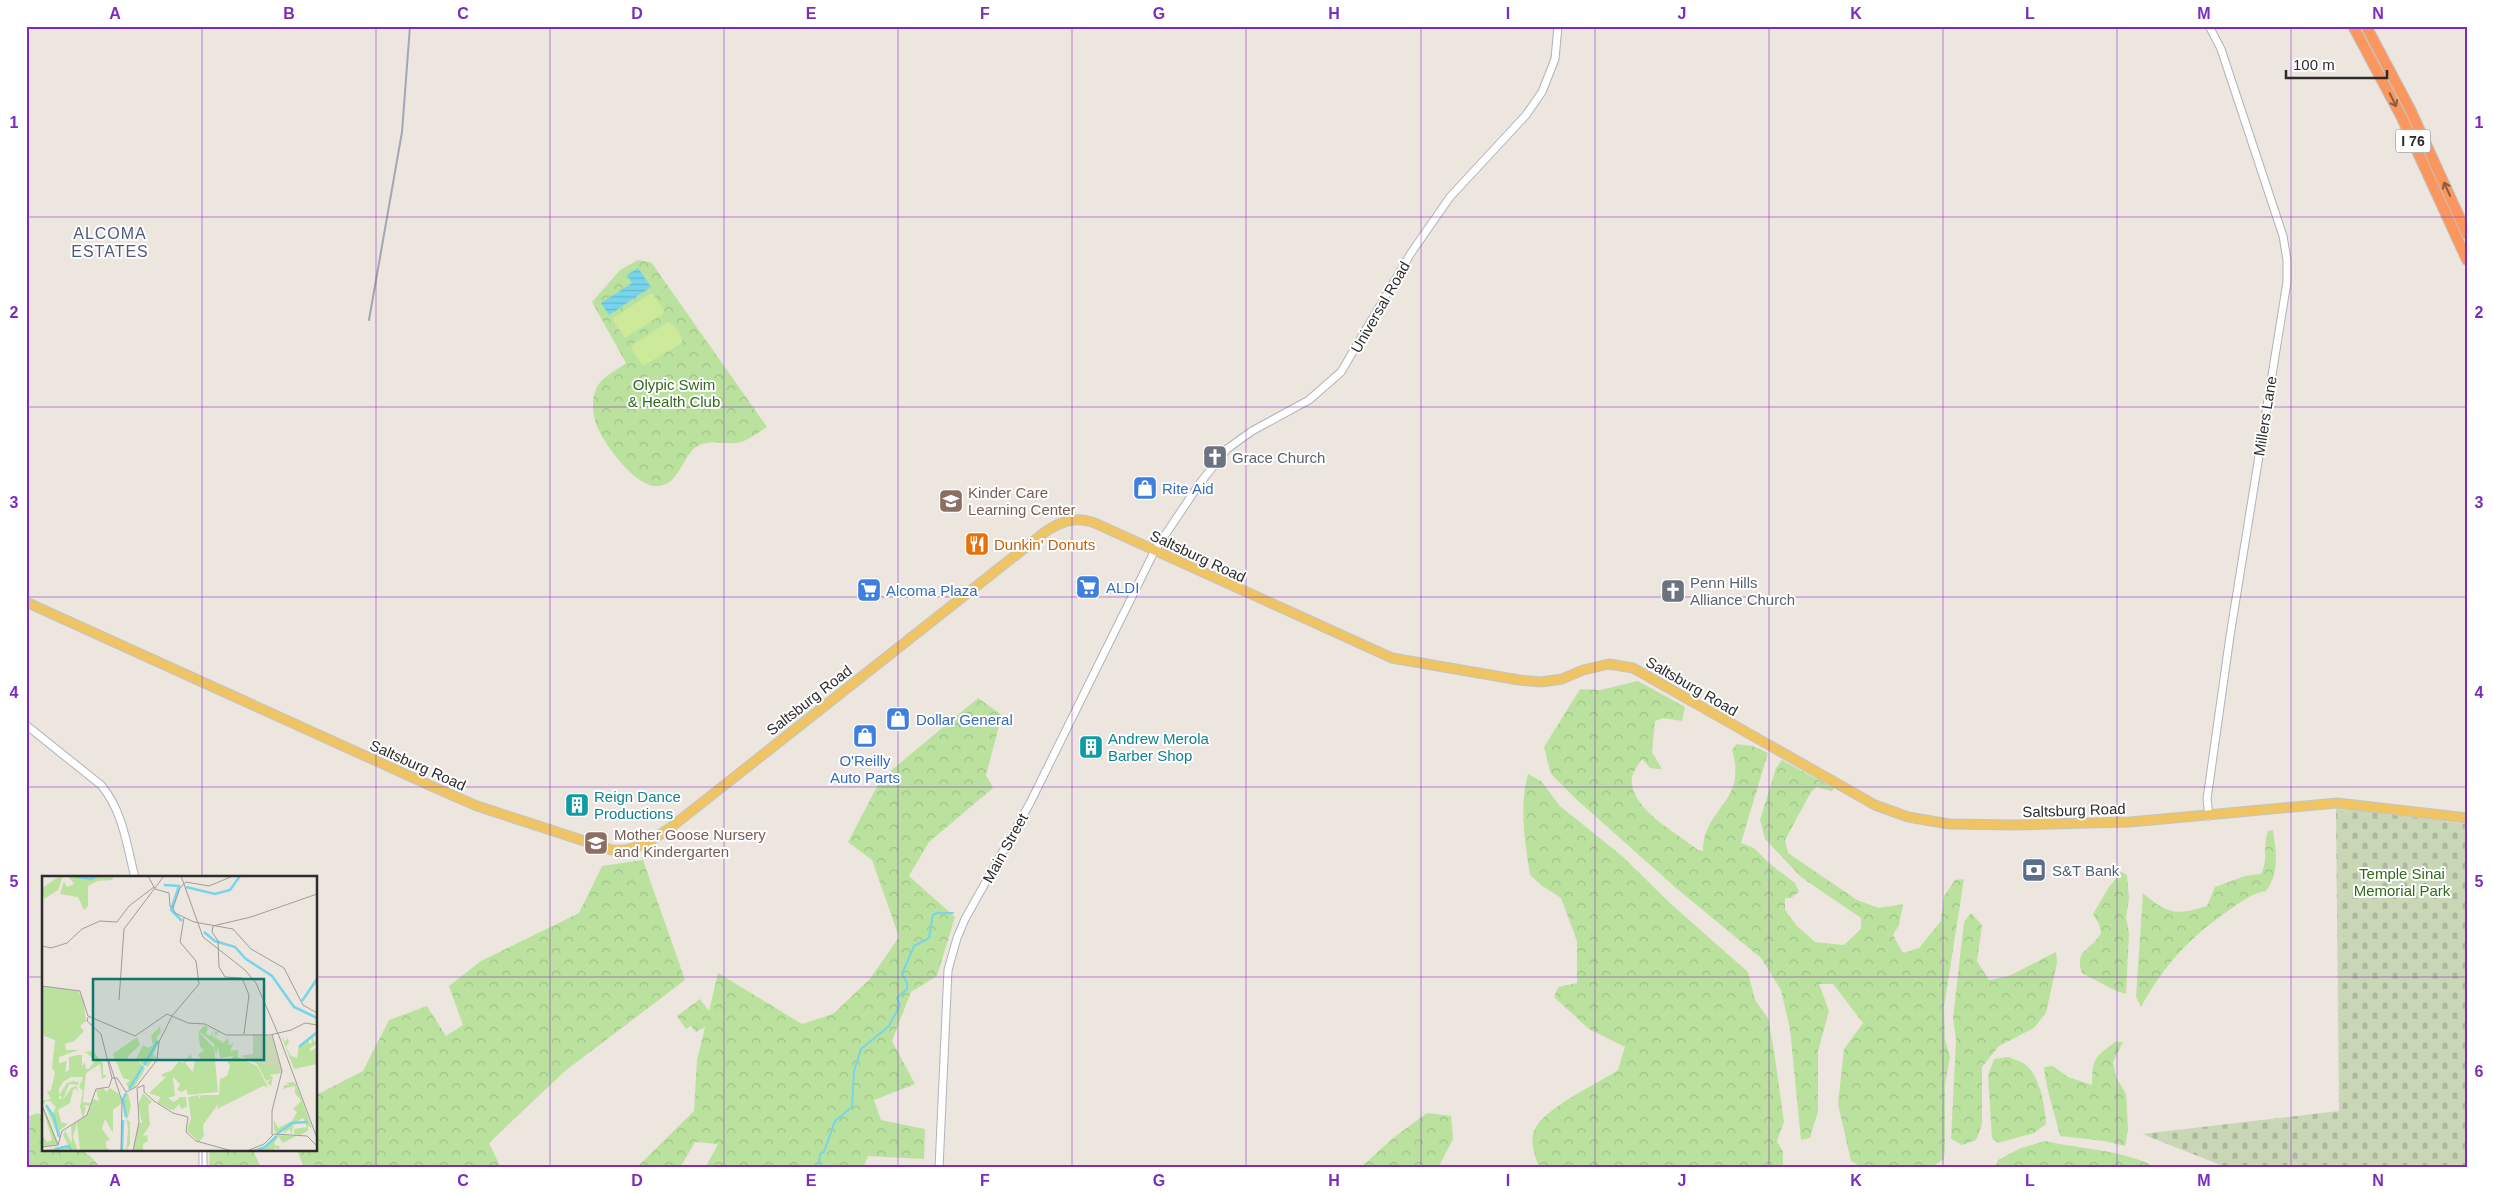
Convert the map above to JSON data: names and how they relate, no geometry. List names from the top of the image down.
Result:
{
  "streets": {
    "highway": ["I 76"],
    "main road": ["Saltsburg Road"],
    "street": ["Universal Road", "Millers Lane", "Main Street"]
  },
  "crossings": [
    ["Universal Road", "Saltsburg Road"],
    ["Universal Road", "Main Street"],
    ["Millers Lane", "Saltsburg Road"],
    ["Saltsburg Road", "Main Street"]
  ],
  "districts": ["ALCOMA ESTATES"],
  "parks": ["Olypic Swim & Health Club", "Temple Sinai Memorial Park"],
  "places": {
    "church": ["Grace Church", "Penn Hills Alliance Church"],
    "shop": ["Rite Aid", "Dollar General", "O'Reilly Auto Parts"],
    "school or university": ["Kinder Care Learning Center", "Mother Goose Nursery and Kindergarten"],
    "restaurant": ["Dunkin' Donuts"],
    "supermarket": ["ALDI", "Alcoma Plaza"],
    "building": ["Andrew Merola Barber Shop", "Reign Dance Productions"],
    "bank": ["S&T Bank"]
  },
  "scale_bar": "100 m",
  "grid": {
    "columns": [
      "A",
      "B",
      "C",
      "D",
      "E",
      "F",
      "G",
      "H",
      "I",
      "J",
      "K",
      "L",
      "M",
      "N"
    ],
    "rows": [
      "1",
      "2",
      "3",
      "4",
      "5",
      "6"
    ]
  }
}
